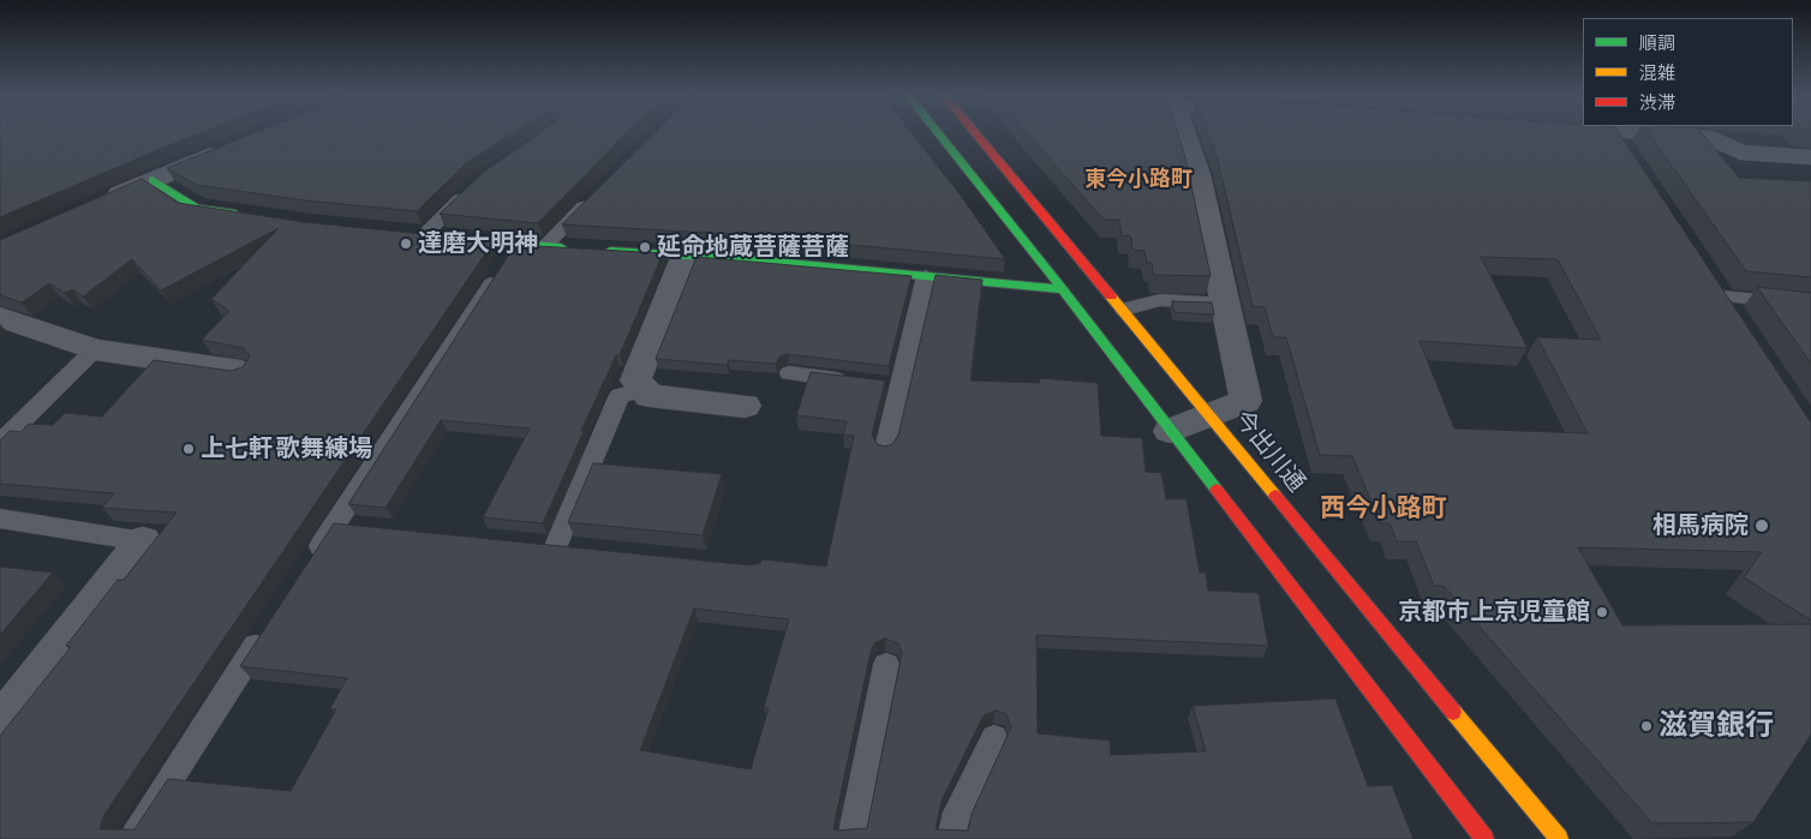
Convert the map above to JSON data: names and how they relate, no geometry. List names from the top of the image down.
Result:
{
  "streets": {
    "main road": ["今出川通"]
  },
  "districts": ["東今小路町", "西今小路町"],
  "places": [
    "達磨大明神",
    "延命地蔵菩薩菩薩",
    "上七軒 歌舞練場",
    "相馬病院",
    "京都市上京児童館",
    "滋賀銀行"
  ],
  "legend": ["順調", "混雑", "渋滞"]
}
